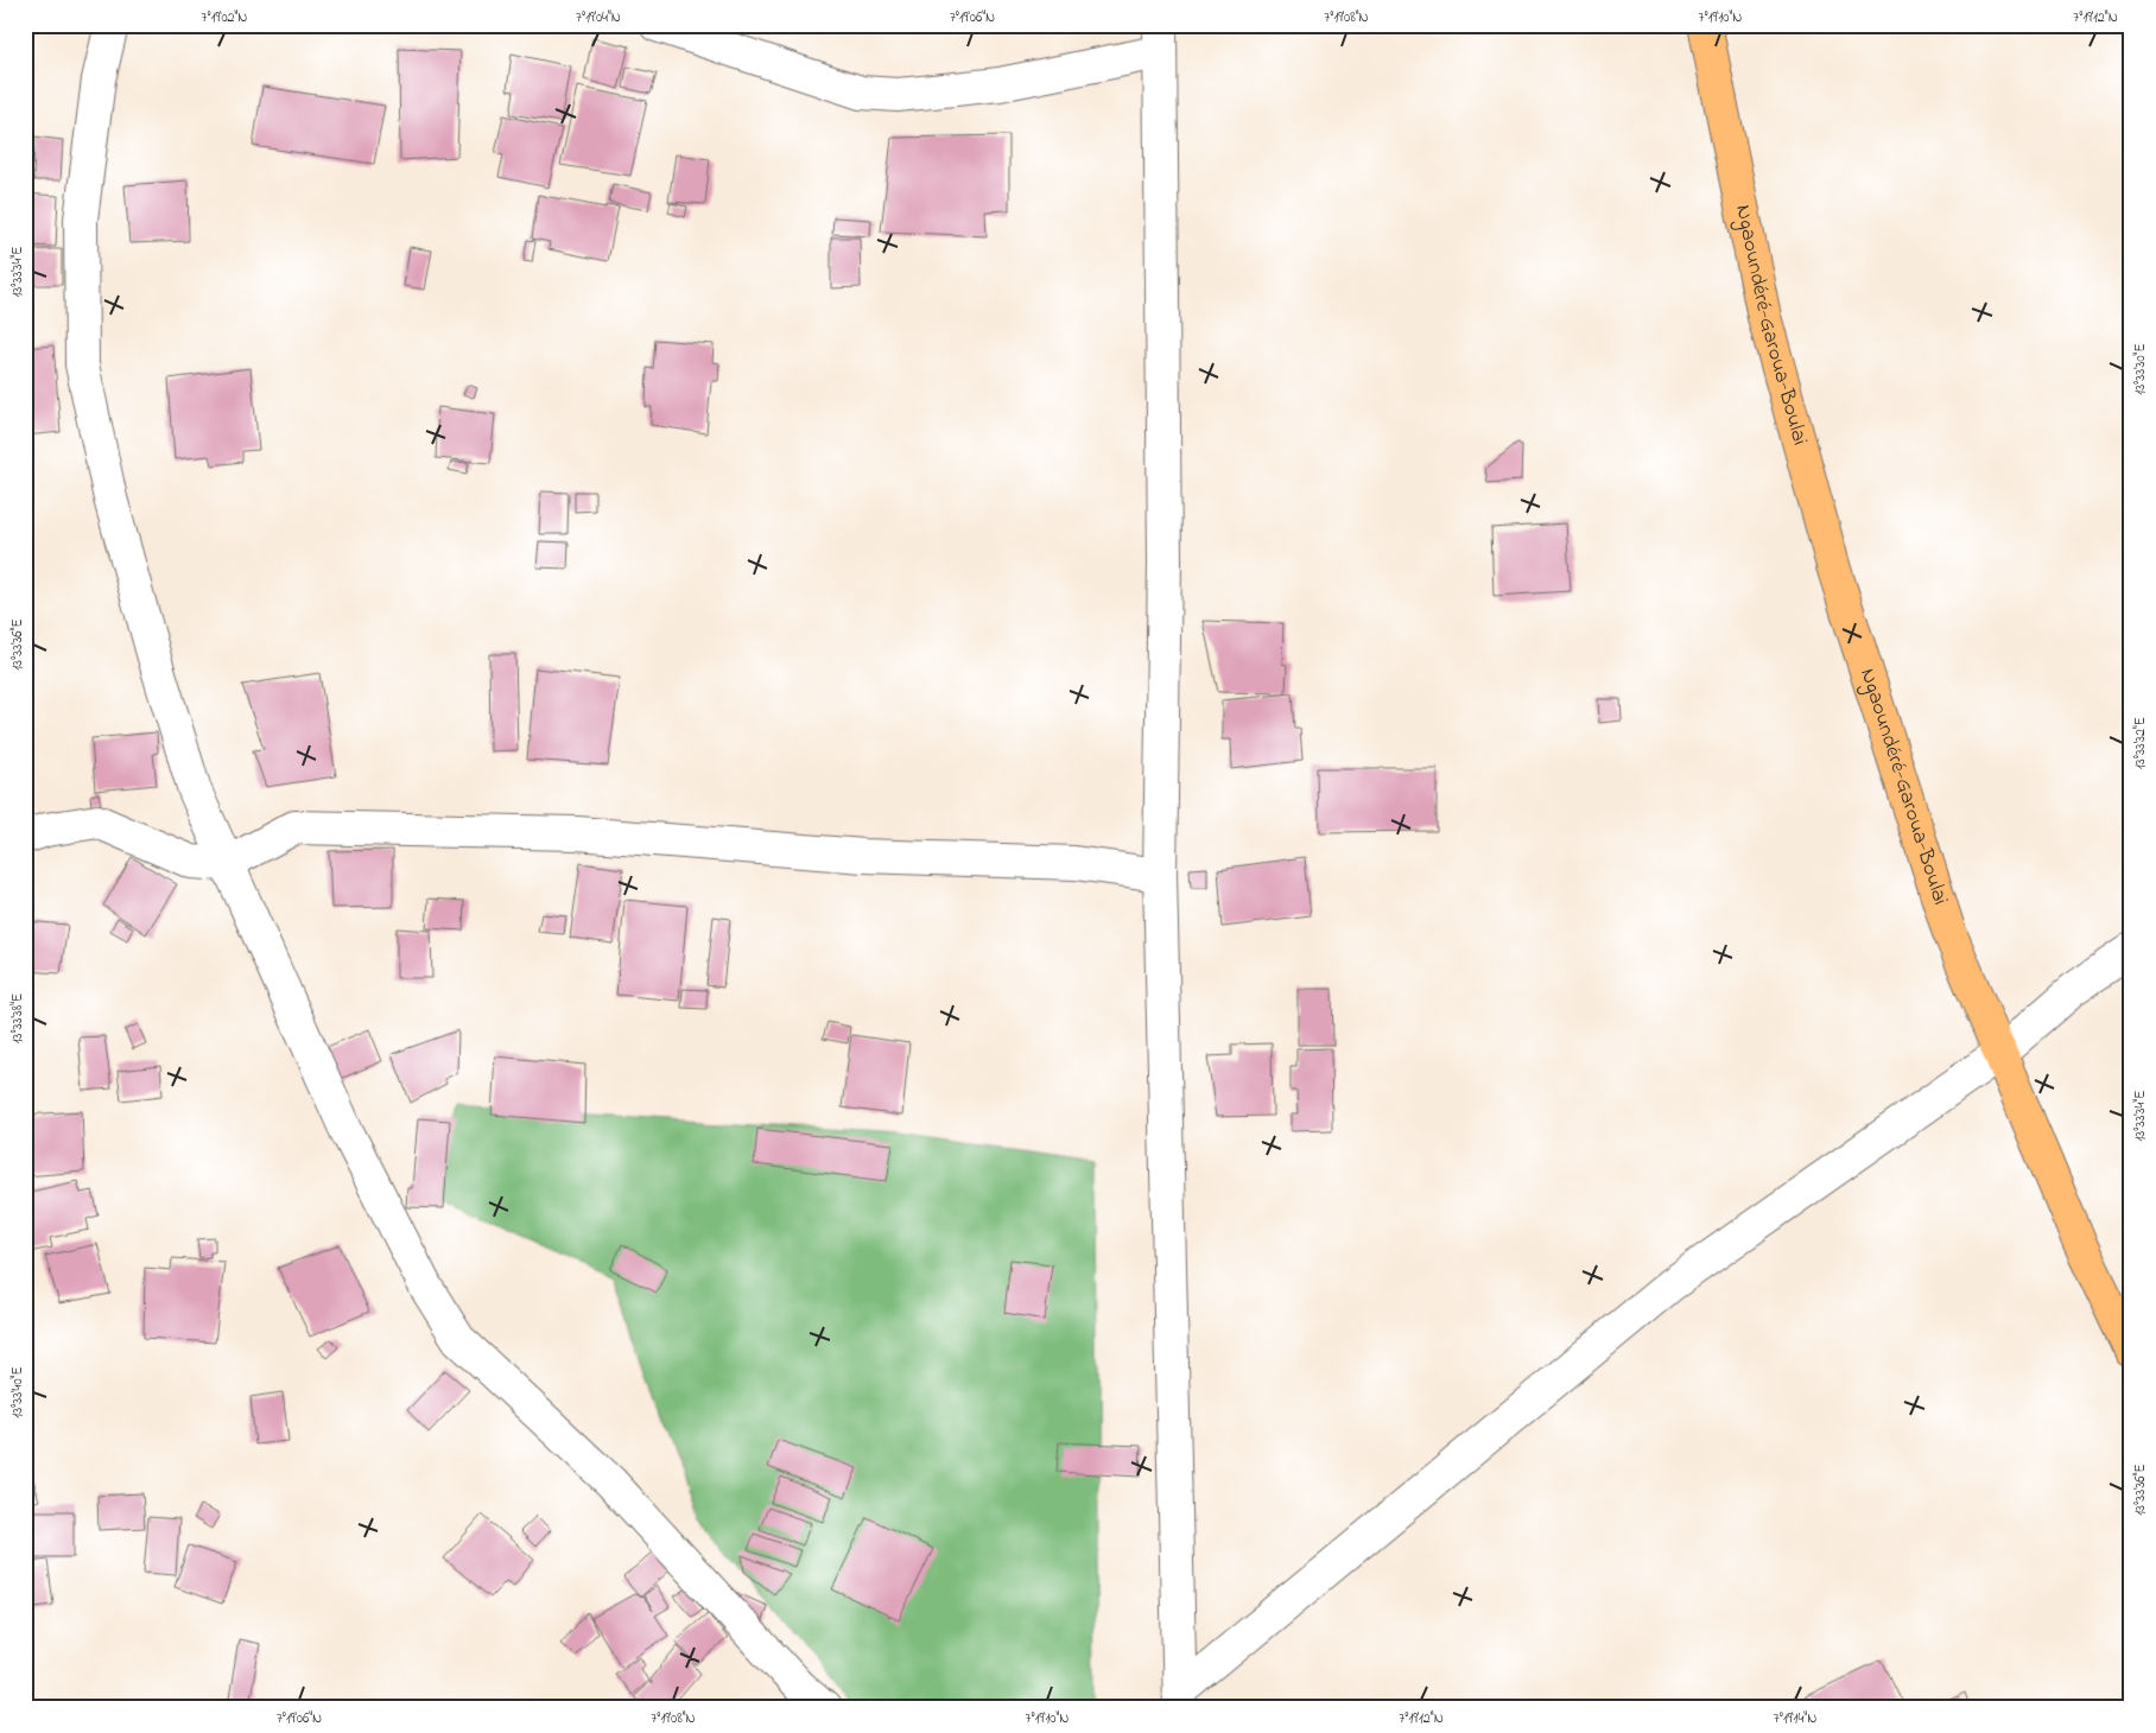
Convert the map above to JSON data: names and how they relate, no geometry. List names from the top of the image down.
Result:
{
  "streets": {
    "highway": ["Ngaoundéré-Garoua-Boulai"]
  },
  "coordinates": [
    "7°19'02\"N",
    "7°19'04\"N",
    "7°19'06\"N",
    "7°19'08\"N",
    "7°19'10\"N",
    "7°19'12\"N",
    "13°33'34\"E",
    "13°33'30\"E",
    "13°33'36\"E",
    "13°33'32\"E",
    "13°33'38\"E",
    "13°33'40\"E",
    "7°19'14\"N"
  ]
}
